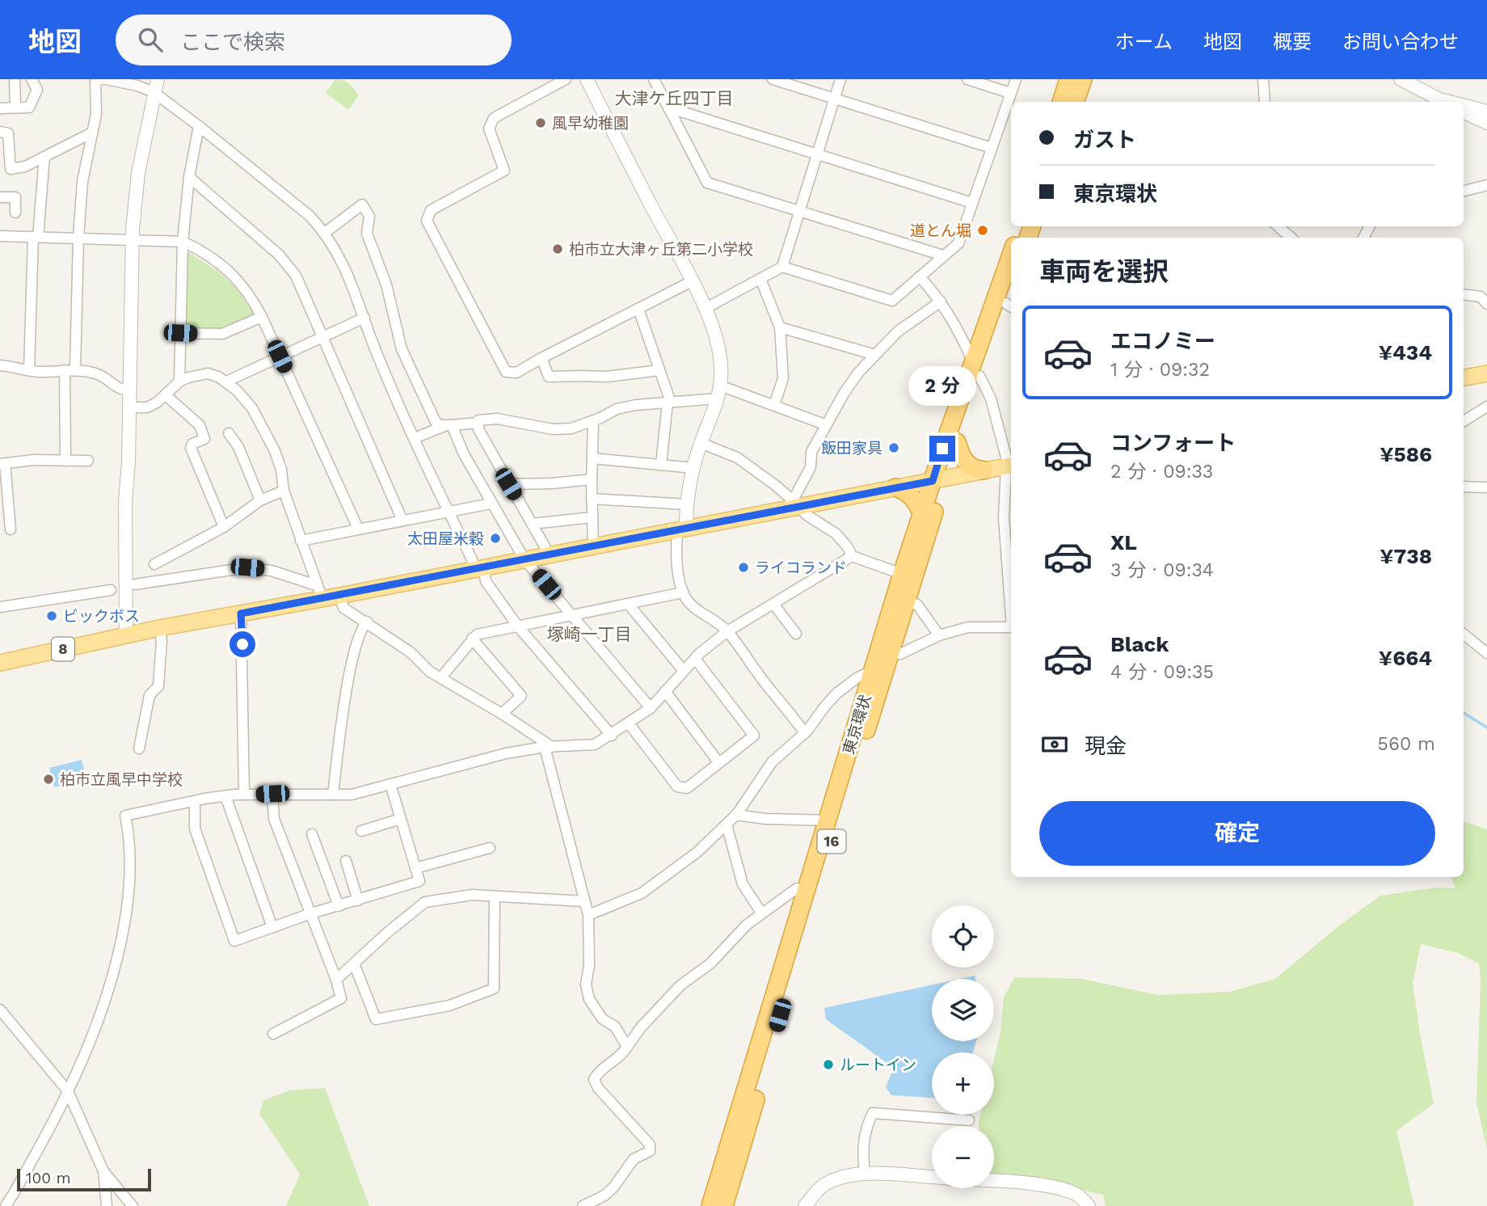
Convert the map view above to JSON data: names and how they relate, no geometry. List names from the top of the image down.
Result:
{
  "streets": {
    "highway": ["東京環状", "16"],
    "main road": ["8"]
  },
  "crossings": [
    ["8", "東京環状"]
  ],
  "districts": ["大津ケ丘四丁目", "塚崎一丁目"],
  "places": [
    "風早幼稚園",
    "道とん堀",
    "柏市立大津ヶ丘第二小学校",
    "飯田家具",
    "太田屋米穀",
    "ライコランド",
    "ビックボス",
    "柏市立風早中学校",
    "ルートイン"
  ],
  "scale_bar": "100 m",
  "page": {
    "header": "地図",
    "search": "ここで検索",
    "nav": [
      "ホーム",
      "地図",
      "概要",
      "お問い合わせ"
    ],
    "banner": ["ガスト", "東京環状"],
    "heading": "車両を選択",
    "list": [
      {
        "name": "エコノミー",
        "note": "1 分 · 09:32",
        "value": "¥434"
      },
      {
        "name": "コンフォート",
        "note": "2 分 · 09:33",
        "value": "¥586"
      },
      {
        "name": "XL",
        "note": "3 分 · 09:34",
        "value": "¥738"
      },
      {
        "name": "Black",
        "note": "4 分 · 09:35",
        "value": "¥664"
      }
    ],
    "bubble": "2 分",
    "pay": ["現金", "560 m"],
    "buttons": "確定",
    "map_buttons": ["+", "−"],
    "scale": "100 m"
  }
}
